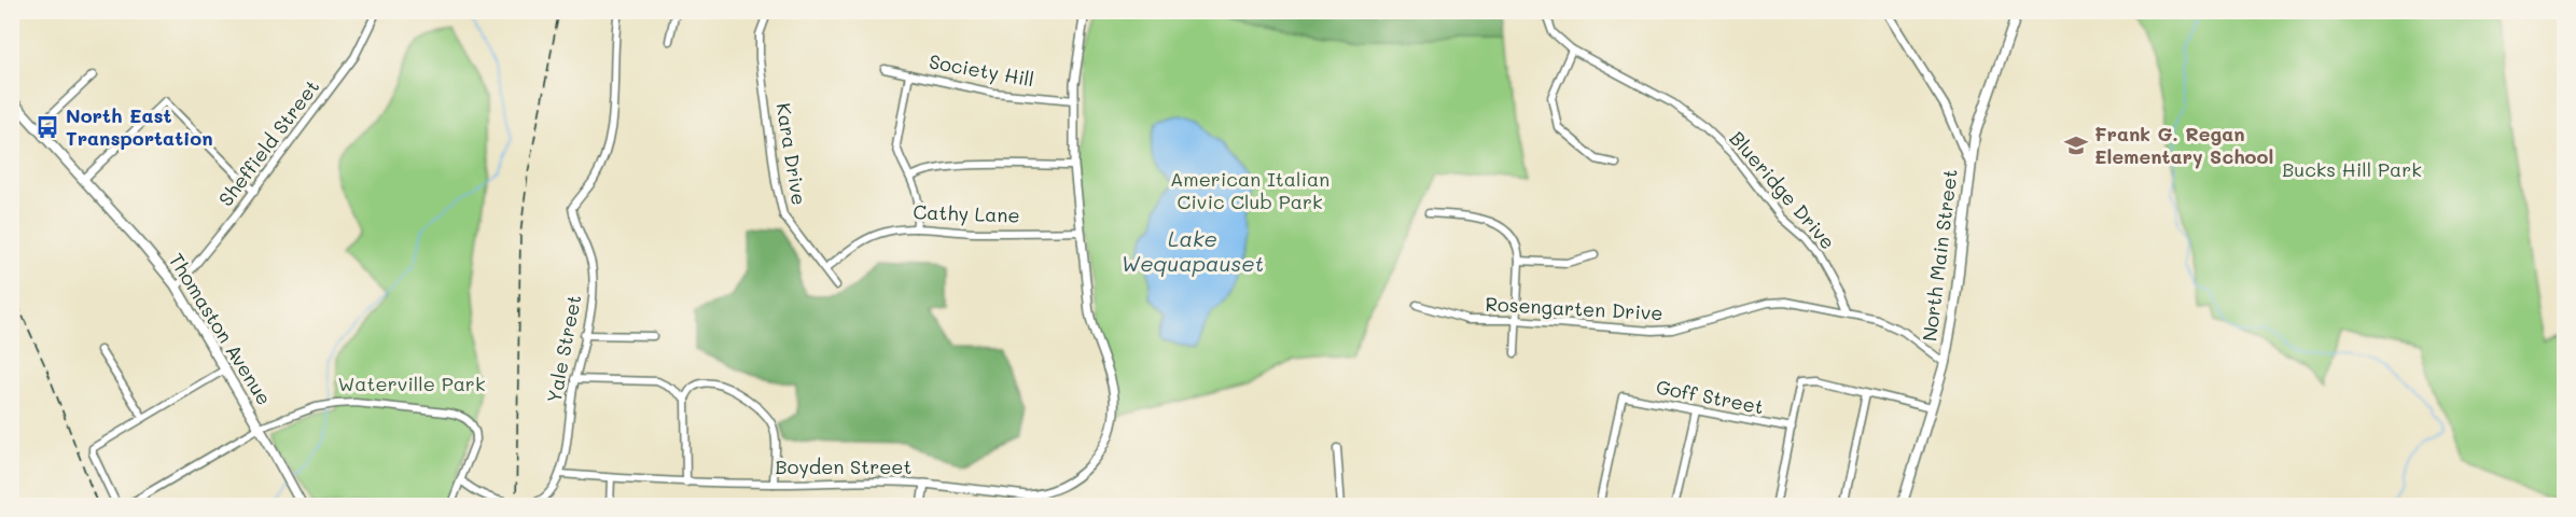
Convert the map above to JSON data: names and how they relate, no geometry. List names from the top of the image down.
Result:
{
  "streets": {
    "main road": ["North Main Street", "Thomaston Avenue"],
    "street": [
      "Society Hill",
      "Sheffield Street",
      "Kara Drive",
      "Blueridge Drive",
      "Cathy Lane",
      "Rosengarten Drive",
      "Yale Street",
      "Goff Street",
      "Boyden Street"
    ]
  },
  "crossings": [
    ["Society Hill", "Boyden Street"],
    ["Sheffield Street", "Thomaston Avenue"],
    ["Kara Drive", "Cathy Lane"],
    ["Blueridge Drive", "Rosengarten Drive"],
    ["Cathy Lane", "Boyden Street"],
    ["North Main Street", "Rosengarten Drive"],
    ["Yale Street", "Boyden Street"]
  ],
  "water": ["Lake Wequapauset"],
  "parks": ["Bucks Hill Park", "American Italian Civic Club Park", "Waterville Park"],
  "places": {
    "bus stop": ["North East Transportation"],
    "school or university": ["Frank G. Regan Elementary School"]
  }
}
